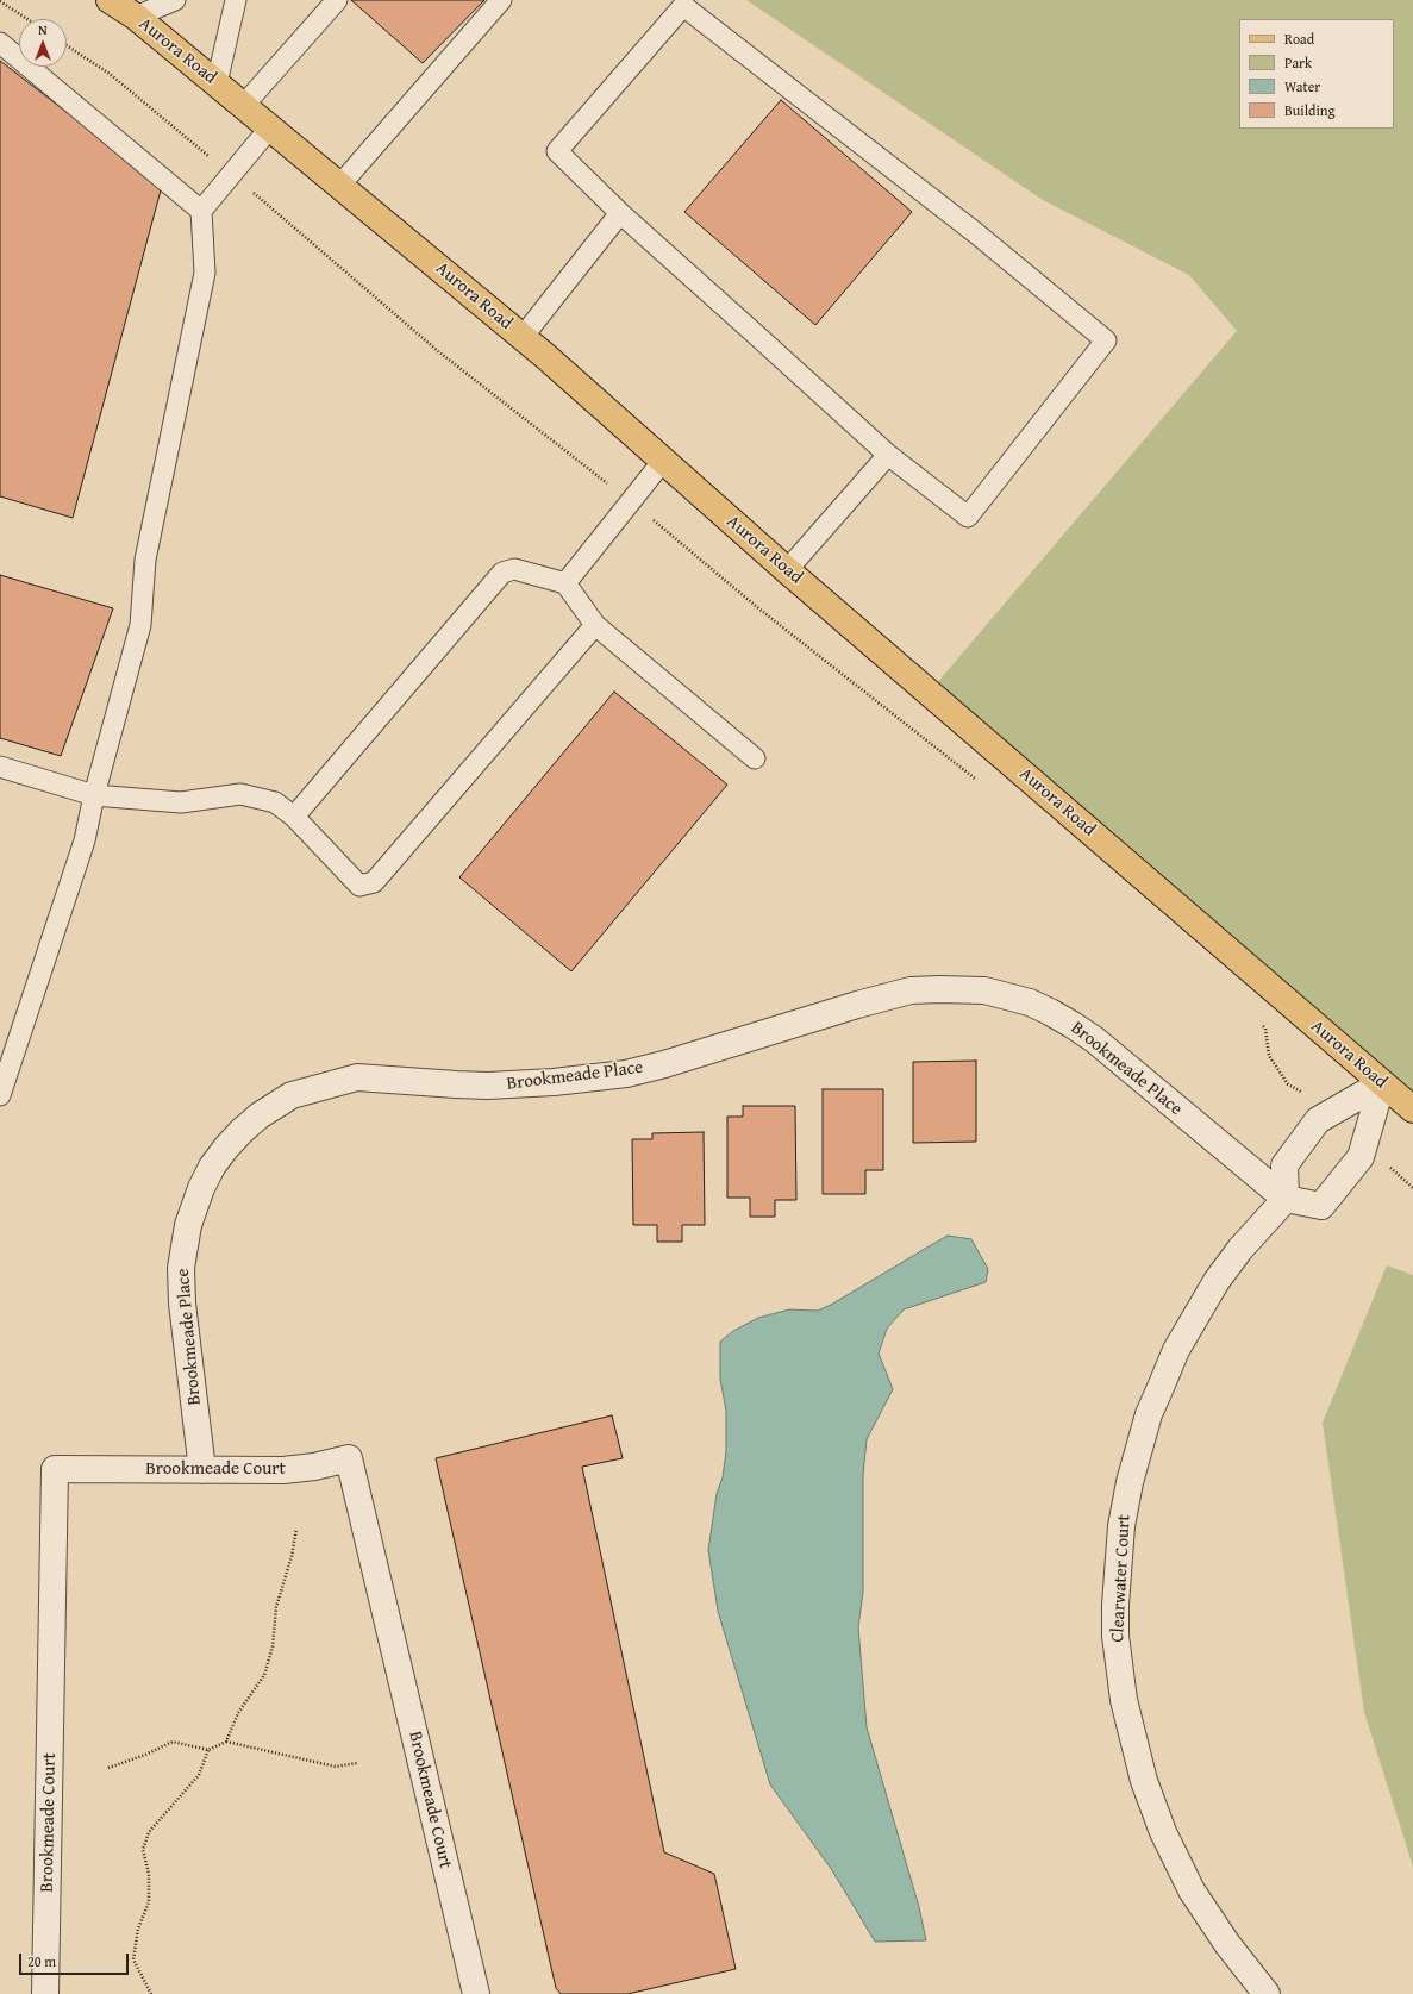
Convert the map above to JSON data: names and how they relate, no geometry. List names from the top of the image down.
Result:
{
  "streets": {
    "main road": ["Aurora Road"],
    "street": ["Brookmeade Place", "Brookmeade Court", "Clearwater Court"]
  },
  "crossings": [
    ["Brookmeade Place", "Brookmeade Court"],
    ["Brookmeade Place", "Clearwater Court"]
  ],
  "legend": [
    "Road",
    "Park",
    "Water",
    "Building"
  ],
  "scale_bar": "20 m",
  "north": "top"
}
